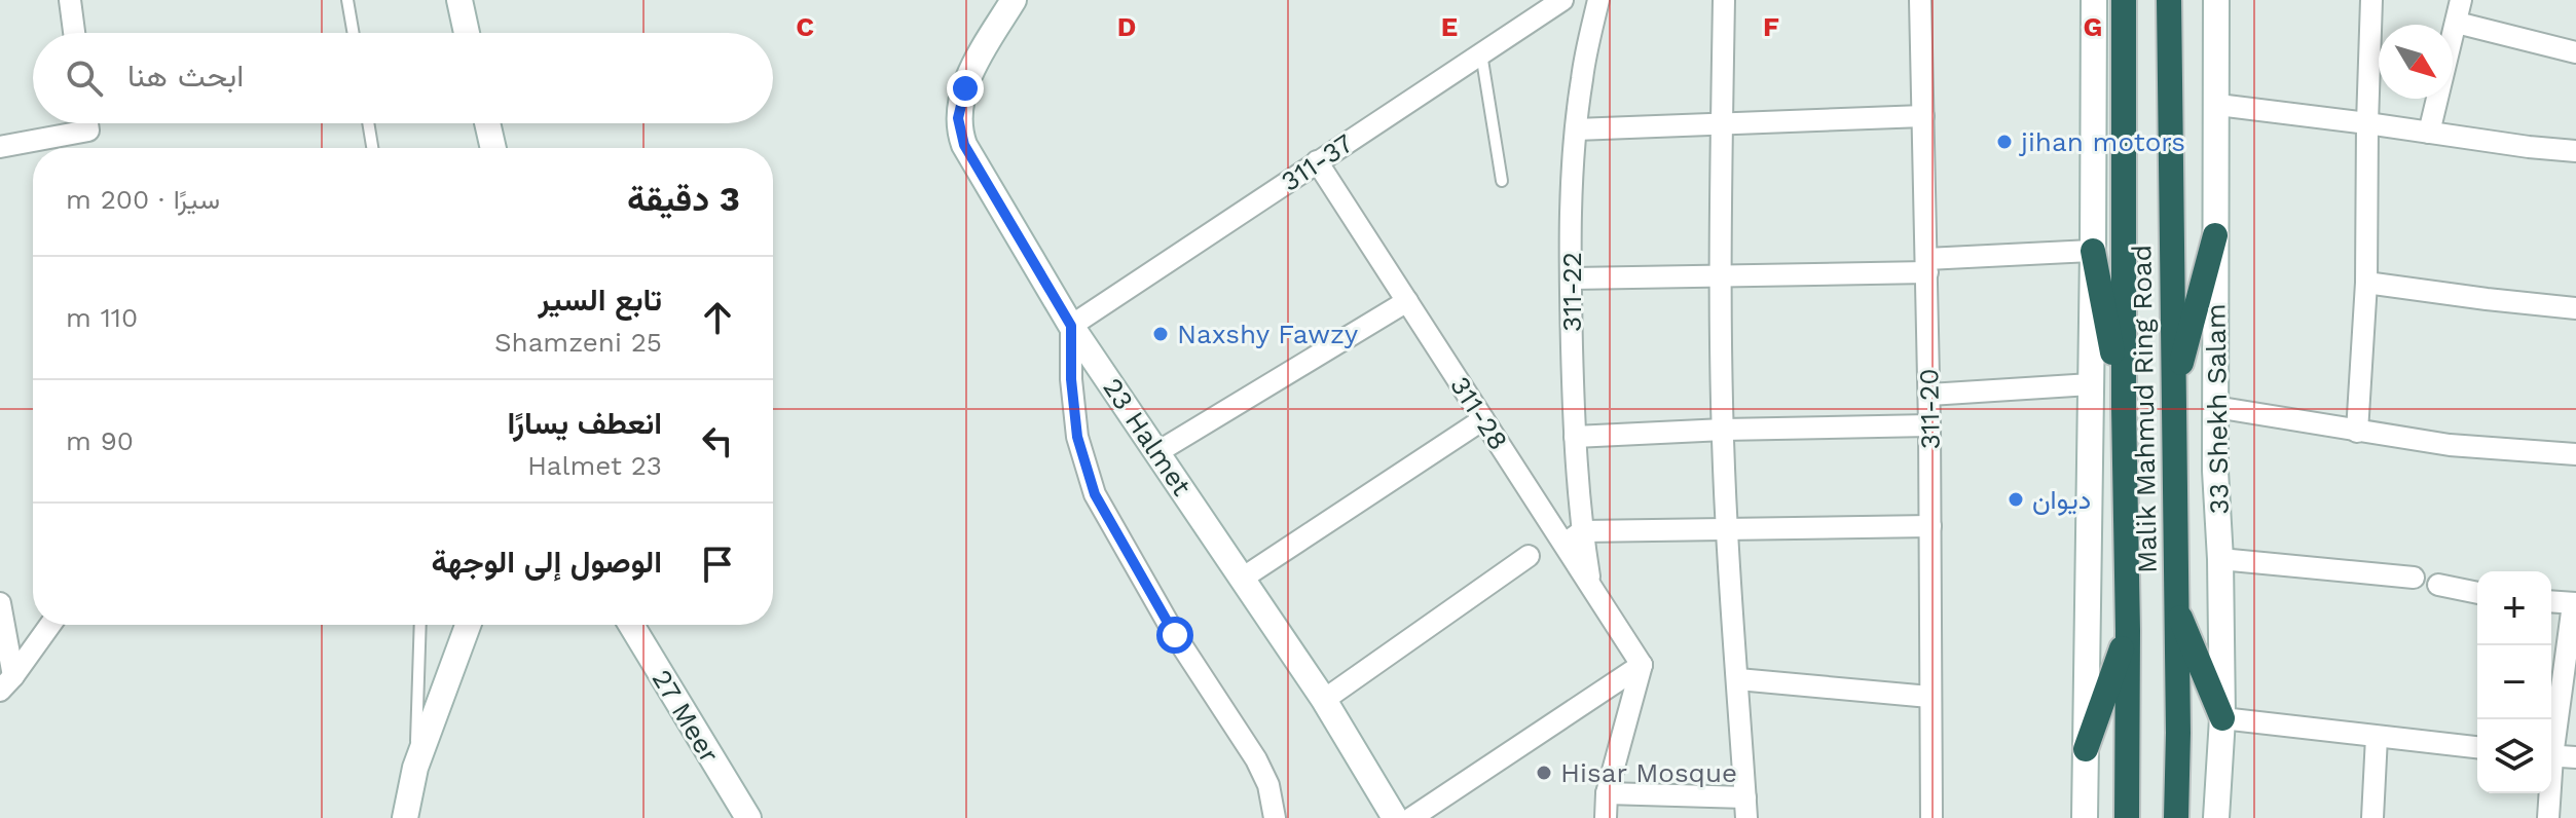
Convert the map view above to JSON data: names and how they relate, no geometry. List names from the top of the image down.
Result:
{
  "streets": {
    "highway": ["Malik Mahmud Ring Road"],
    "main road": ["33 Shekh Salam", "23 Halmet", "27 Meer"],
    "street": [
      "311-37",
      "311-22",
      "311-20",
      "311-28"
    ]
  },
  "crossings": [
    ["311-37", "311-28"],
    ["311-37", "23 Halmet"],
    ["311-22", "311-28"]
  ],
  "places": [
    "jihan motors",
    "Naxshy Fawzy",
    "دیوان",
    "Hisar Mosque"
  ],
  "north": "bottom right",
  "page": {
    "search": "ابحث هنا",
    "heading": ["3 دقيقة", "سيرًا · 200 m"],
    "list": [
      ["تابع السير", "25 Shamzeni", "110 m"],
      ["انعطف يسارًا", "23 Halmet", "90 m"],
      "الوصول إلى الوجهة"
    ],
    "map_buttons": ["+", "−"]
  },
  "grid": {
    "columns": [
      "C",
      "D",
      "E",
      "F",
      "G"
    ]
  }
}
